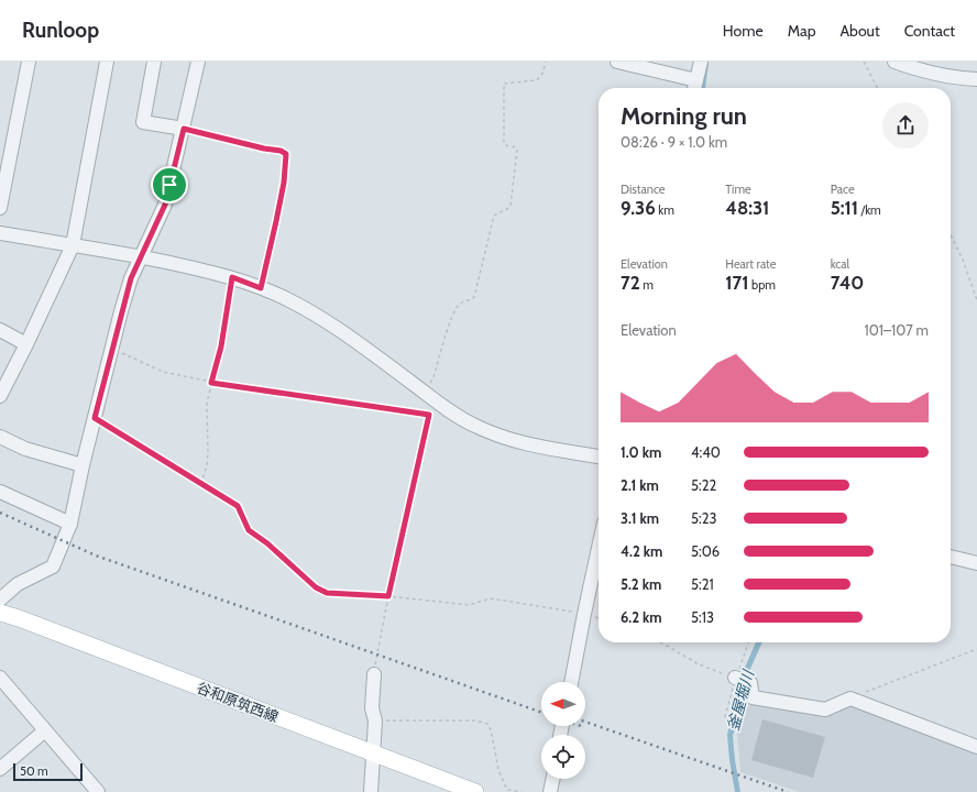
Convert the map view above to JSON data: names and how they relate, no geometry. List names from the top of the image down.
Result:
{
  "streets": {
    "main road": ["谷和原筑西線"]
  },
  "water": ["釜屋堀川"],
  "scale_bar": "50 m",
  "north": "left",
  "page": {
    "header": "Runloop",
    "nav": [
      "Home",
      "Map",
      "About",
      "Contact"
    ],
    "heading": ["Morning run", "08:26 · 9 × 1.0 km"],
    "stats": [
      ["Distance", "9.36 km"],
      ["Time", "48:31"],
      ["Pace", "5:11 /km"],
      ["Elevation", "72 m"],
      ["Heart rate", "171 bpm"],
      ["kcal", "740"]
    ],
    "chart": ["Elevation", "101–107 m"],
    "list": [
      {
        "name": "1.0 km",
        "note": "4:40"
      },
      {
        "name": "2.1 km",
        "note": "5:22"
      },
      {
        "name": "3.1 km",
        "note": "5:23"
      },
      {
        "name": "4.2 km",
        "note": "5:06"
      },
      {
        "name": "5.2 km",
        "note": "5:21"
      },
      {
        "name": "6.2 km",
        "note": "5:13"
      }
    ],
    "scale": "50 m"
  }
}
